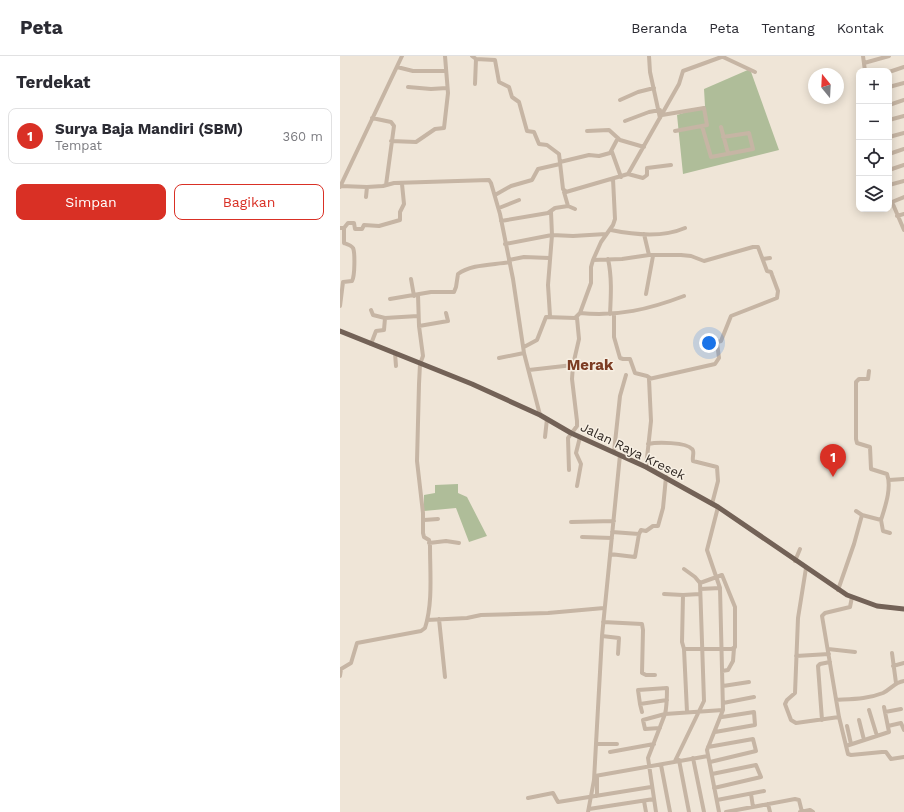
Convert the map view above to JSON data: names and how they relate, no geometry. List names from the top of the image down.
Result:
{
  "streets": {
    "main road": ["Jalan Raya Kresek"]
  },
  "districts": ["Merak"],
  "north": "top",
  "page": {
    "header": "Peta",
    "nav": [
      "Beranda",
      "Peta",
      "Tentang",
      "Kontak"
    ],
    "heading": "Terdekat",
    "map_buttons": ["+", "−"],
    "list": [
      {
        "mark": "1",
        "name": "Surya Baja Mandiri (SBM)",
        "note": "Tempat",
        "value": "360 m"
      }
    ],
    "buttons": ["Simpan", "Bagikan"],
    "pins": "1"
  }
}
